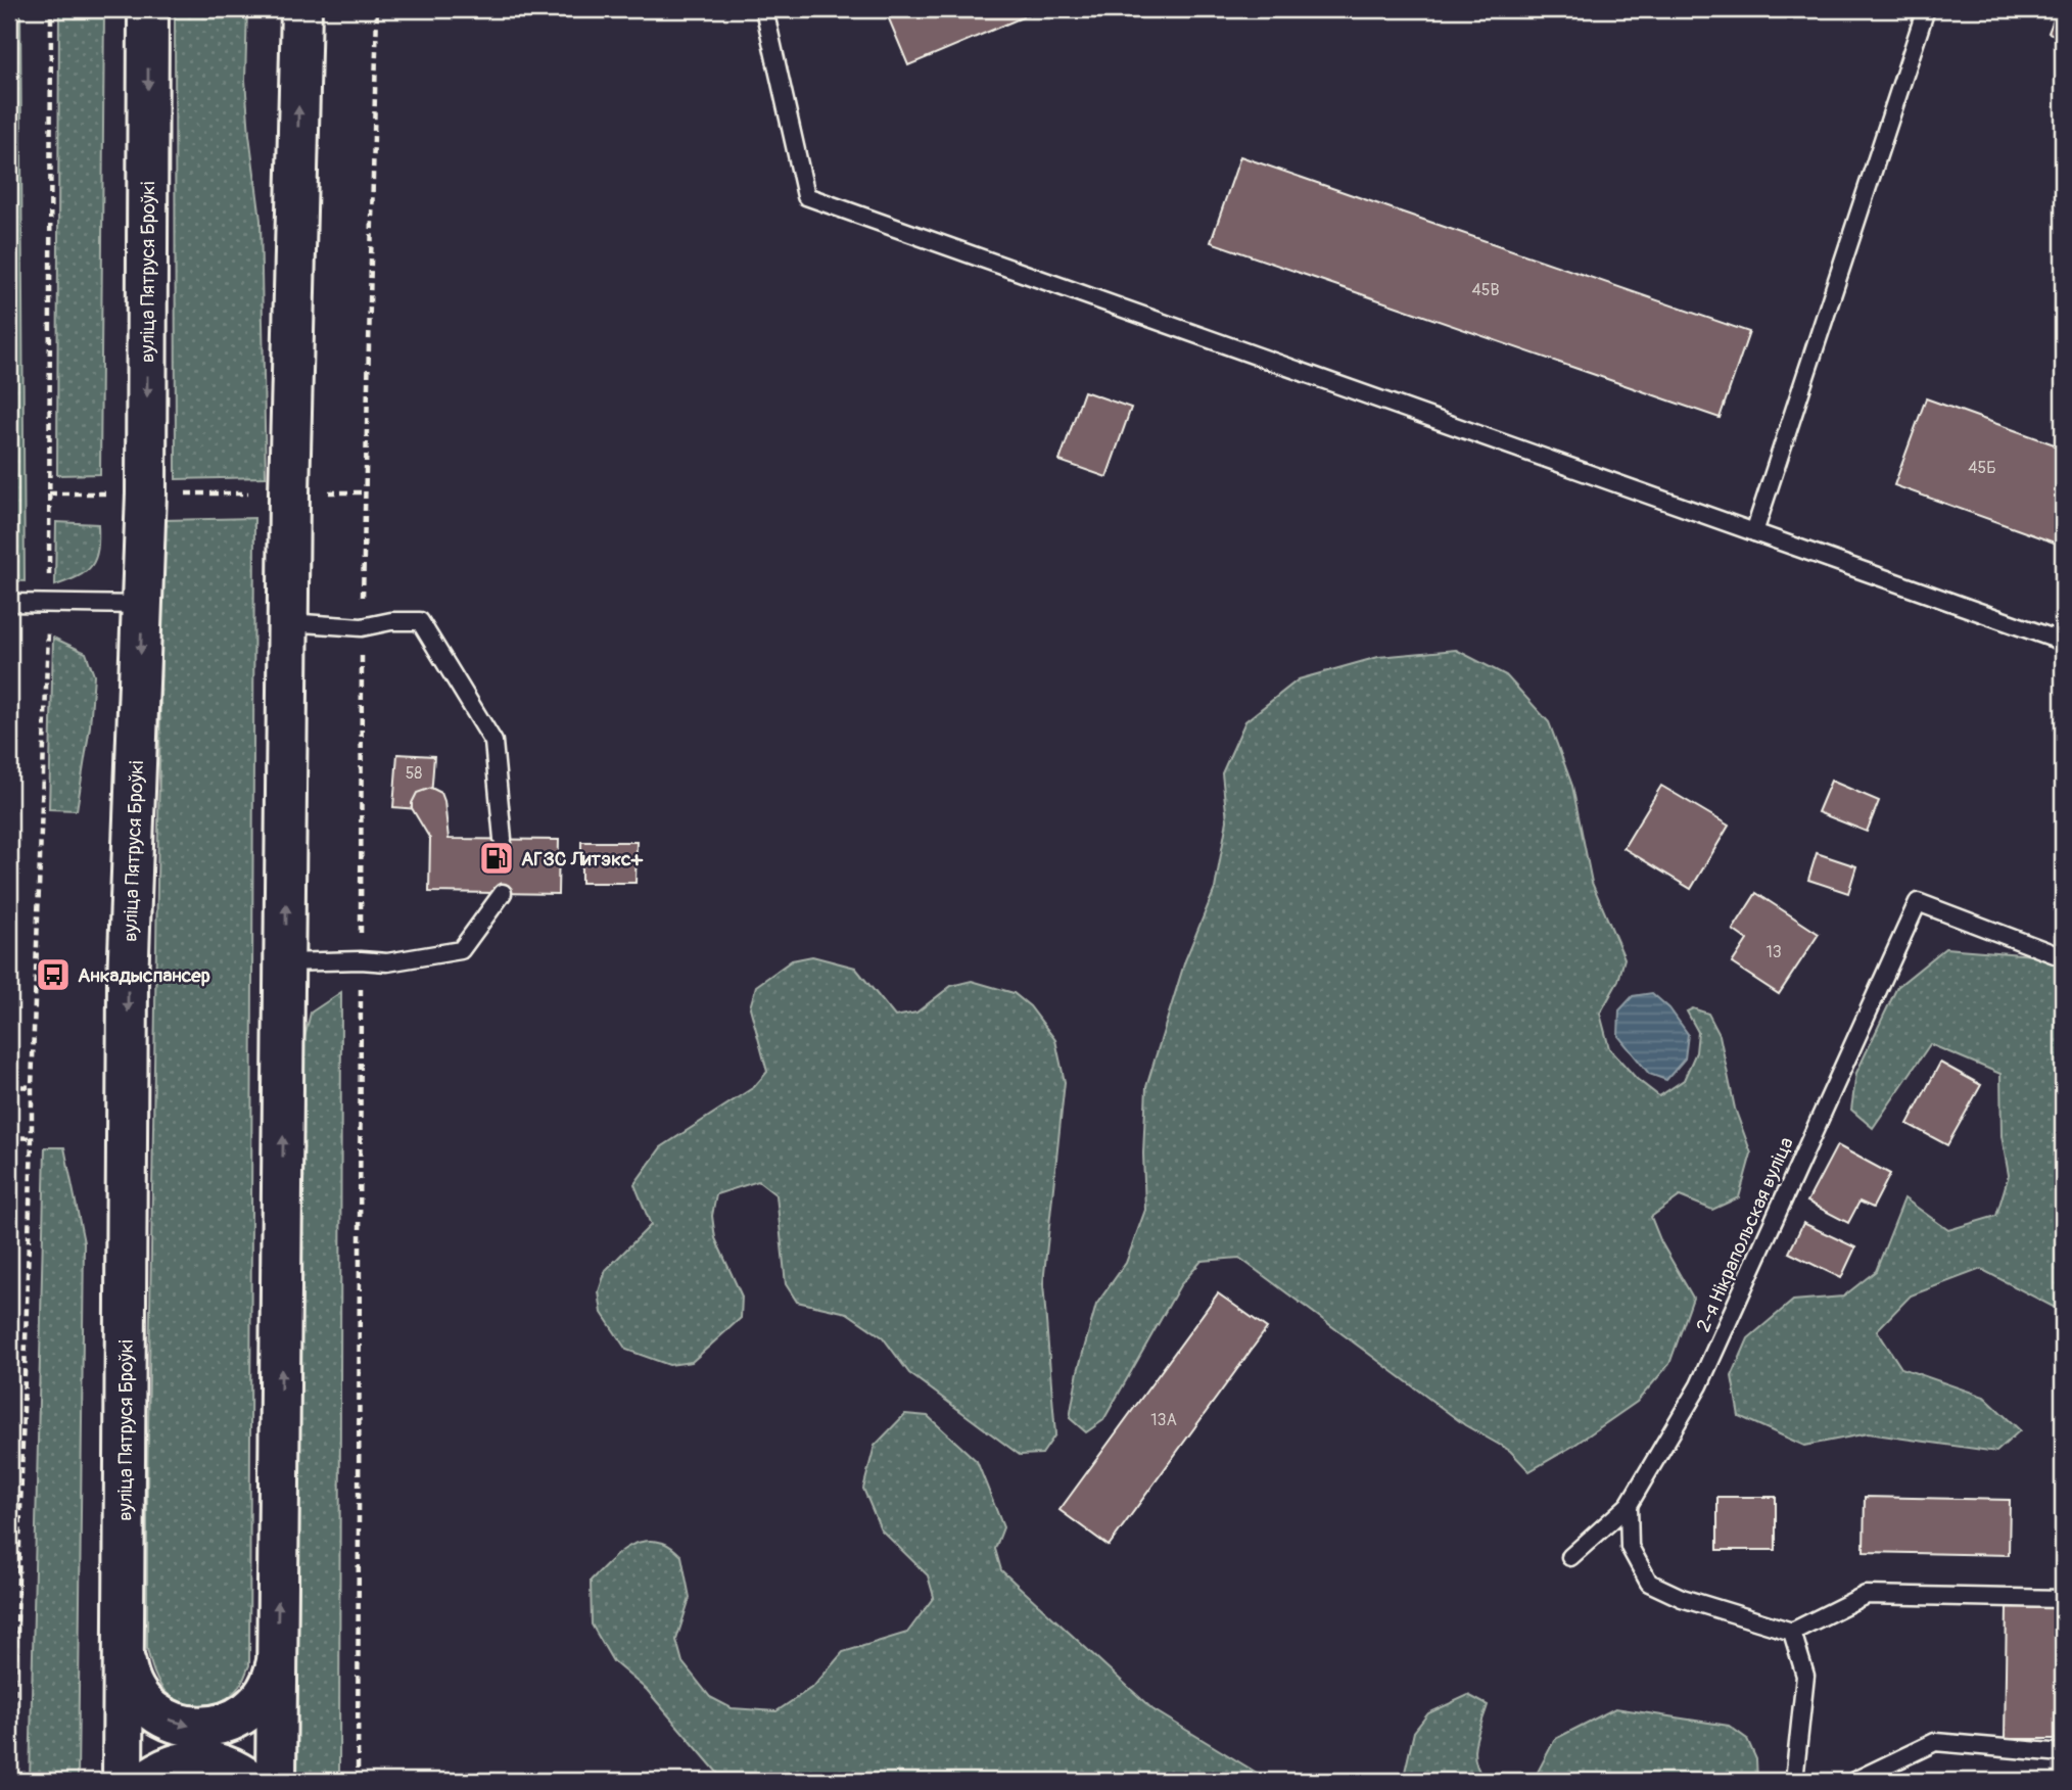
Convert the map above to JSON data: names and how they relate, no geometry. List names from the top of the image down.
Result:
{
  "streets": {
    "main road": ["вуліца Пятруся Броўкі"],
    "lane": ["2-я Нікрапольская вуліца"]
  },
  "places": {
    "fuel station": ["АГЗС Литэкс+"],
    "bus stop": ["Анкадыспансер"]
  },
  "house_numbers": [
    "45В",
    "45Б",
    "58",
    "13",
    "13А"
  ]
}
